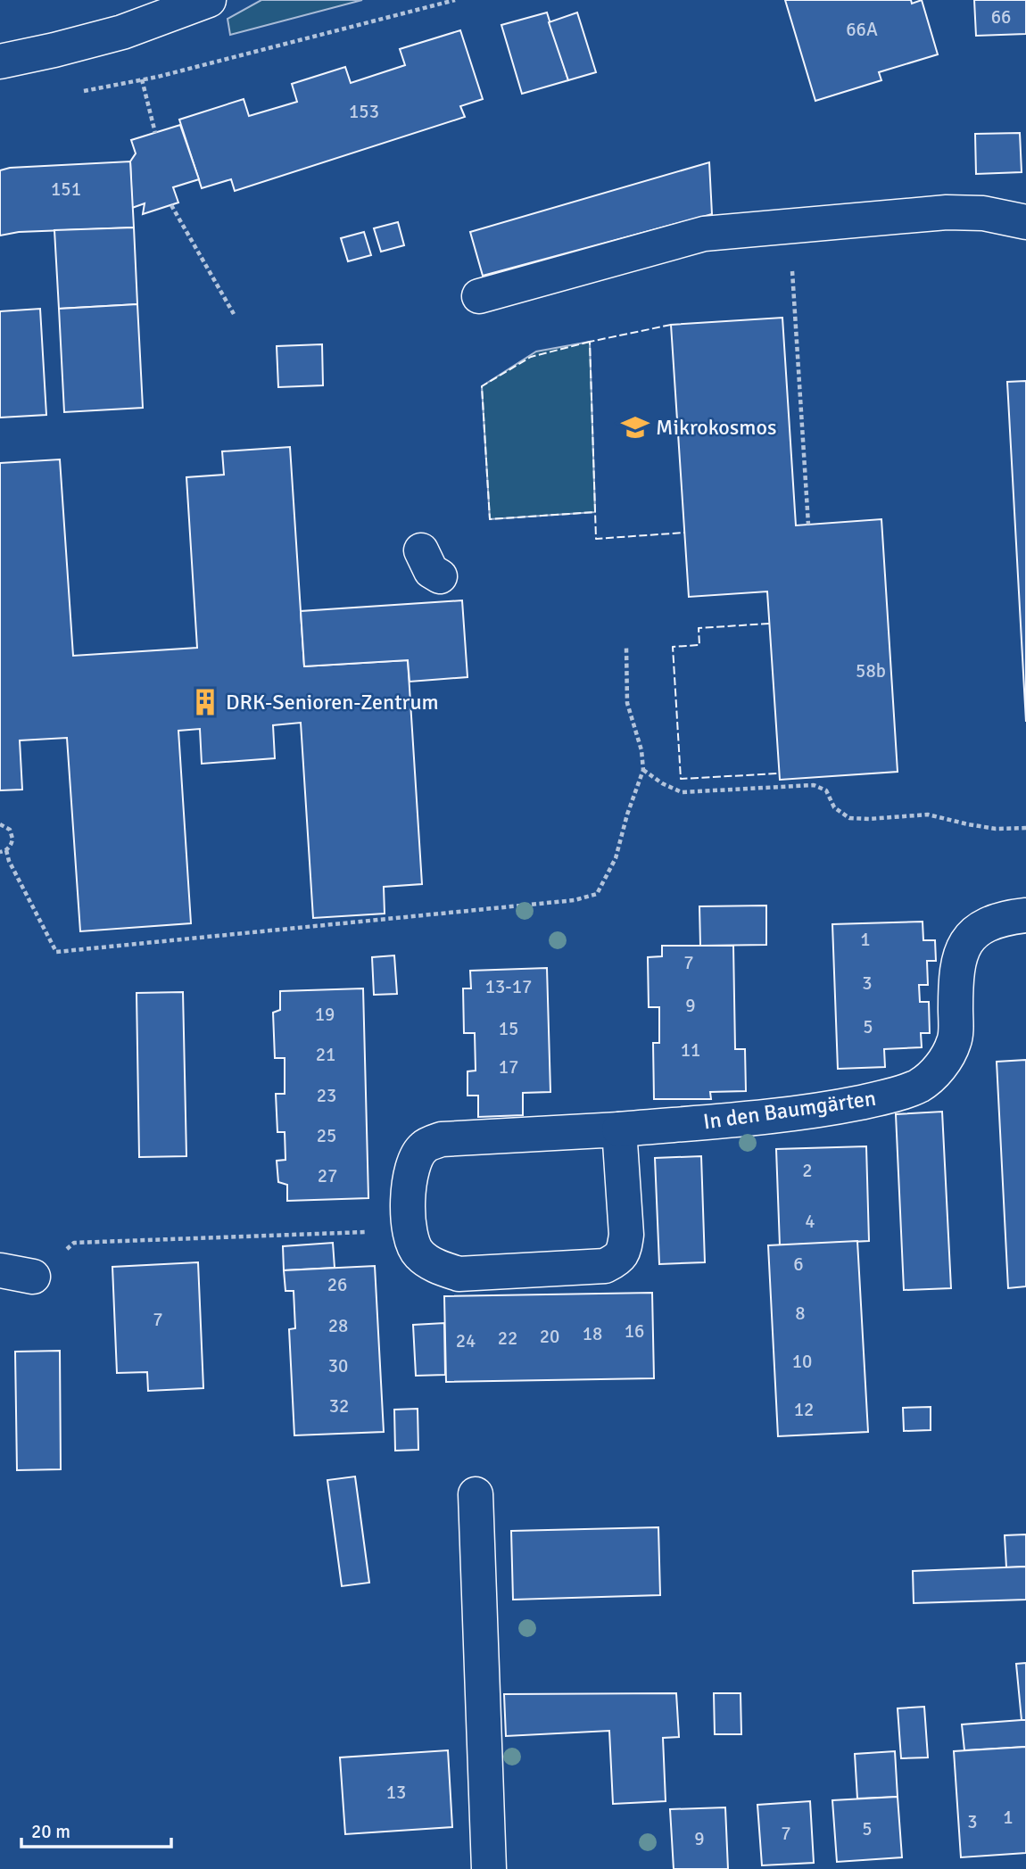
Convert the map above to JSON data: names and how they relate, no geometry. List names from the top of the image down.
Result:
{
  "streets": {
    "street": ["In den Baumgärten"]
  },
  "places": {
    "school or university": ["Mikrokosmos"],
    "building": ["DRK-Senioren-Zentrum"]
  },
  "house_numbers": [
    "66",
    "66A",
    "153",
    "151",
    "58b",
    "1",
    "7",
    "3",
    "13-17",
    "9",
    "19",
    "5",
    "15",
    "11",
    "21",
    "17",
    "23",
    "25",
    "2",
    "27",
    "4",
    "6",
    "26",
    "8",
    "7",
    "28",
    "16",
    "18",
    "20",
    "22",
    "24",
    "10",
    "30",
    "32",
    "12",
    "13",
    "1",
    "3",
    "5",
    "7",
    "9"
  ],
  "scale_bar": "20 m"
}
